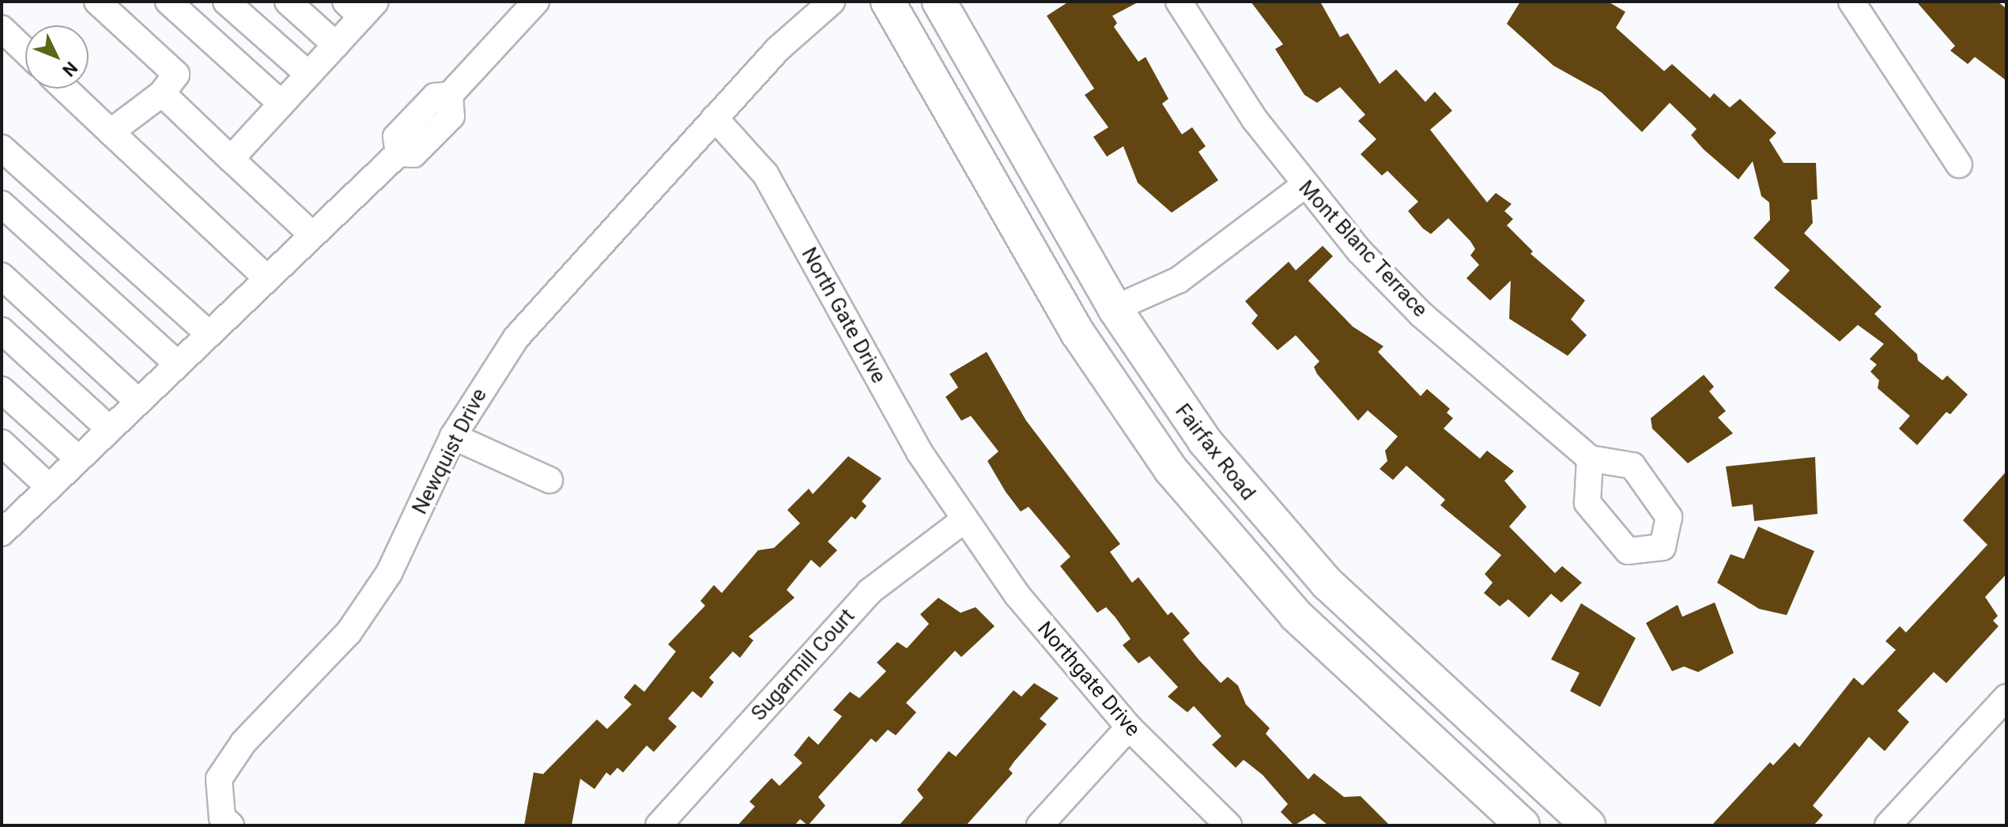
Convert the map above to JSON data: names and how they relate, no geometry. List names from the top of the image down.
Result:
{
  "streets": {
    "main road": ["Fairfax Road"],
    "street": [
      "Mont Blanc Terrace",
      "North Gate Drive",
      "Newquist Drive",
      "Sugarmill Court",
      "Northgate Drive"
    ]
  },
  "crossings": [
    ["North Gate Drive", "Newquist Drive"],
    ["North Gate Drive", "Sugarmill Court"],
    ["North Gate Drive", "Northgate Drive"],
    ["Sugarmill Court", "Northgate Drive"]
  ],
  "north": "bottom right"
}
